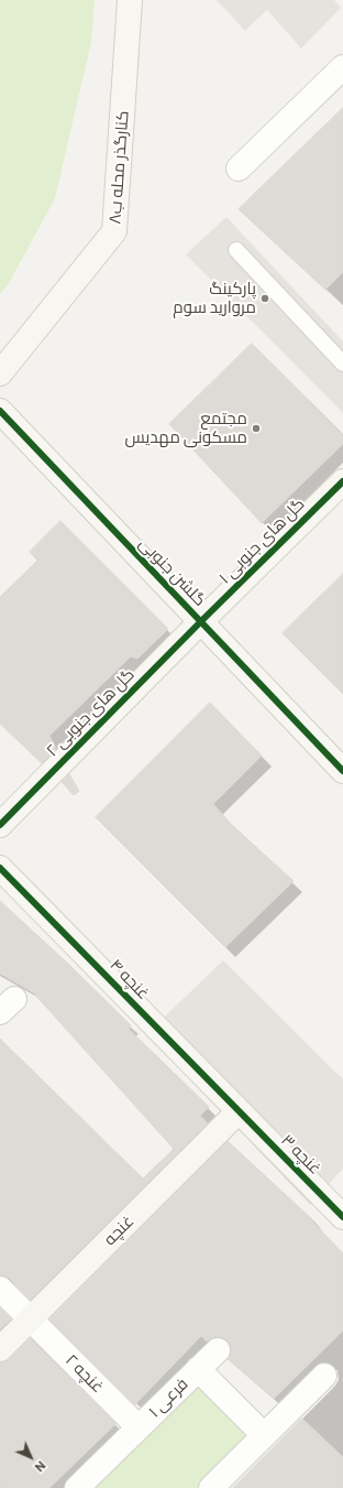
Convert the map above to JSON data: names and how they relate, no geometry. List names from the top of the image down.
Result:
{
  "streets": {
    "street": [
      "کنارگذر محله ب۸",
      "گل های جنوبی ۱",
      "گلشن جنوبی",
      "گل های جنوبی ۲",
      "غنچه ۴",
      "غنچه ۳",
      "غنچه",
      "غنچه ۲",
      "فرعی ۱"
    ]
  },
  "crossings": [
    ["گل های جنوبی ۱", "گلشن جنوبی"],
    ["گل های جنوبی ۱", "گل های جنوبی ۲"],
    ["گلشن جنوبی", "گل های جنوبی ۲"],
    ["غنچه ۴", "غنچه ۳"],
    ["غنچه ۴", "غنچه"],
    ["غنچه ۳", "غنچه"],
    ["غنچه", "غنچه ۲"],
    ["غنچه ۲", "فرعی ۱"]
  ],
  "places": ["پارکینگ مروارید سوم", "مجتمع مسکونی مهدیس"],
  "north": "bottom right"
}
